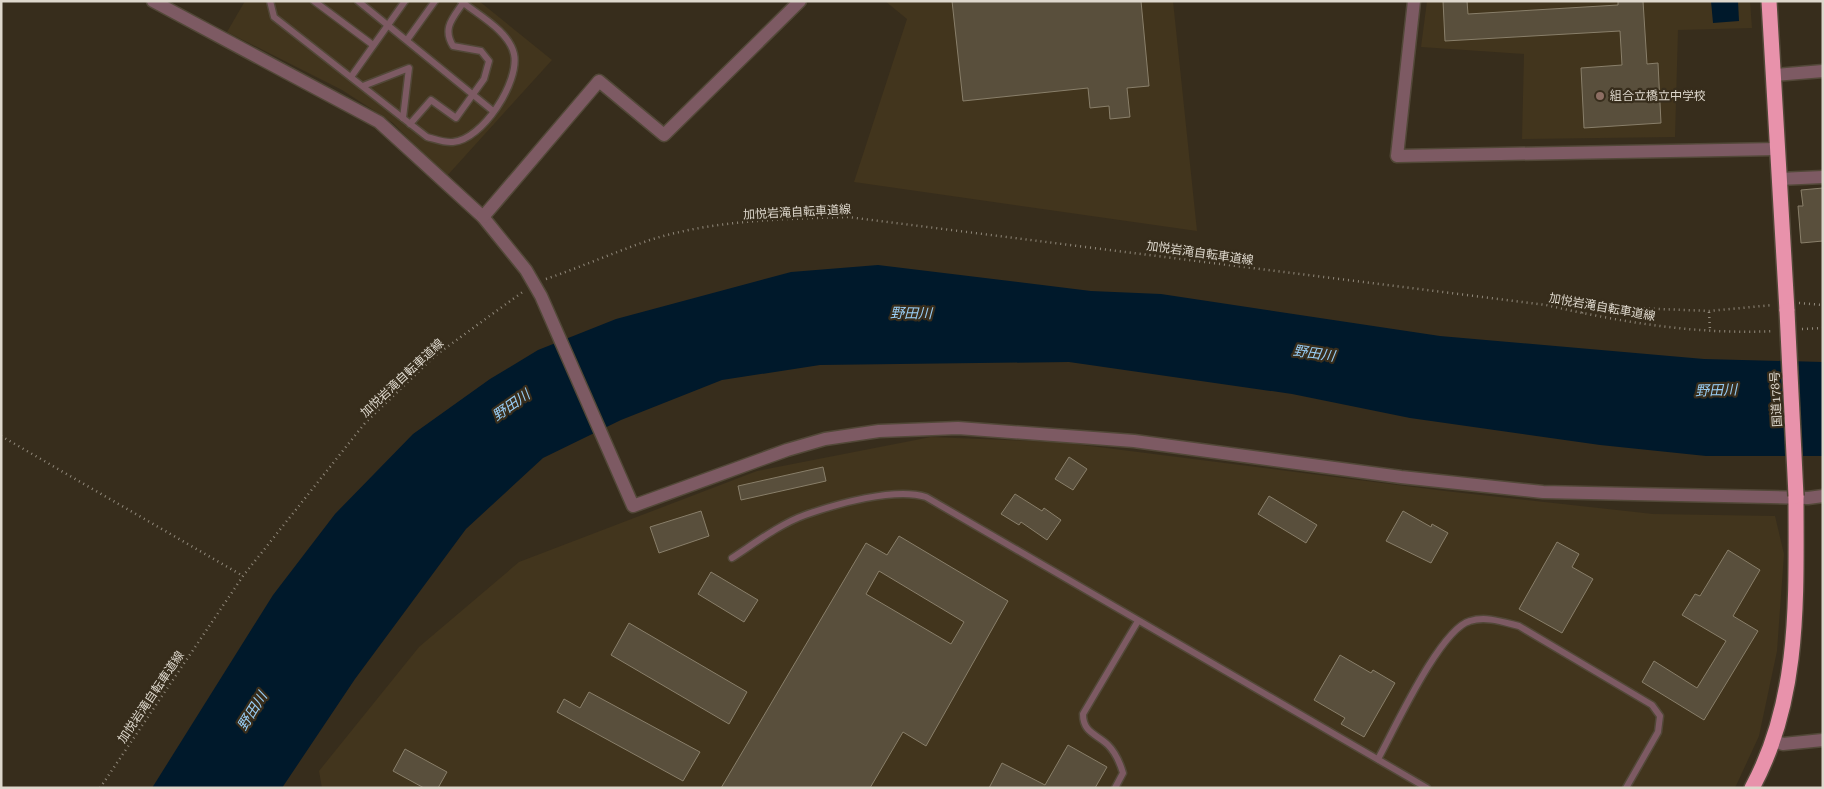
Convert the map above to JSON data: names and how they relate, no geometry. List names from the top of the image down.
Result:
{
  "streets": {
    "highway": ["国道178号"],
    "path": ["加悦岩滝自転車道線"]
  },
  "water": ["野田川"],
  "places": ["組合立橋立中学校"]
}
